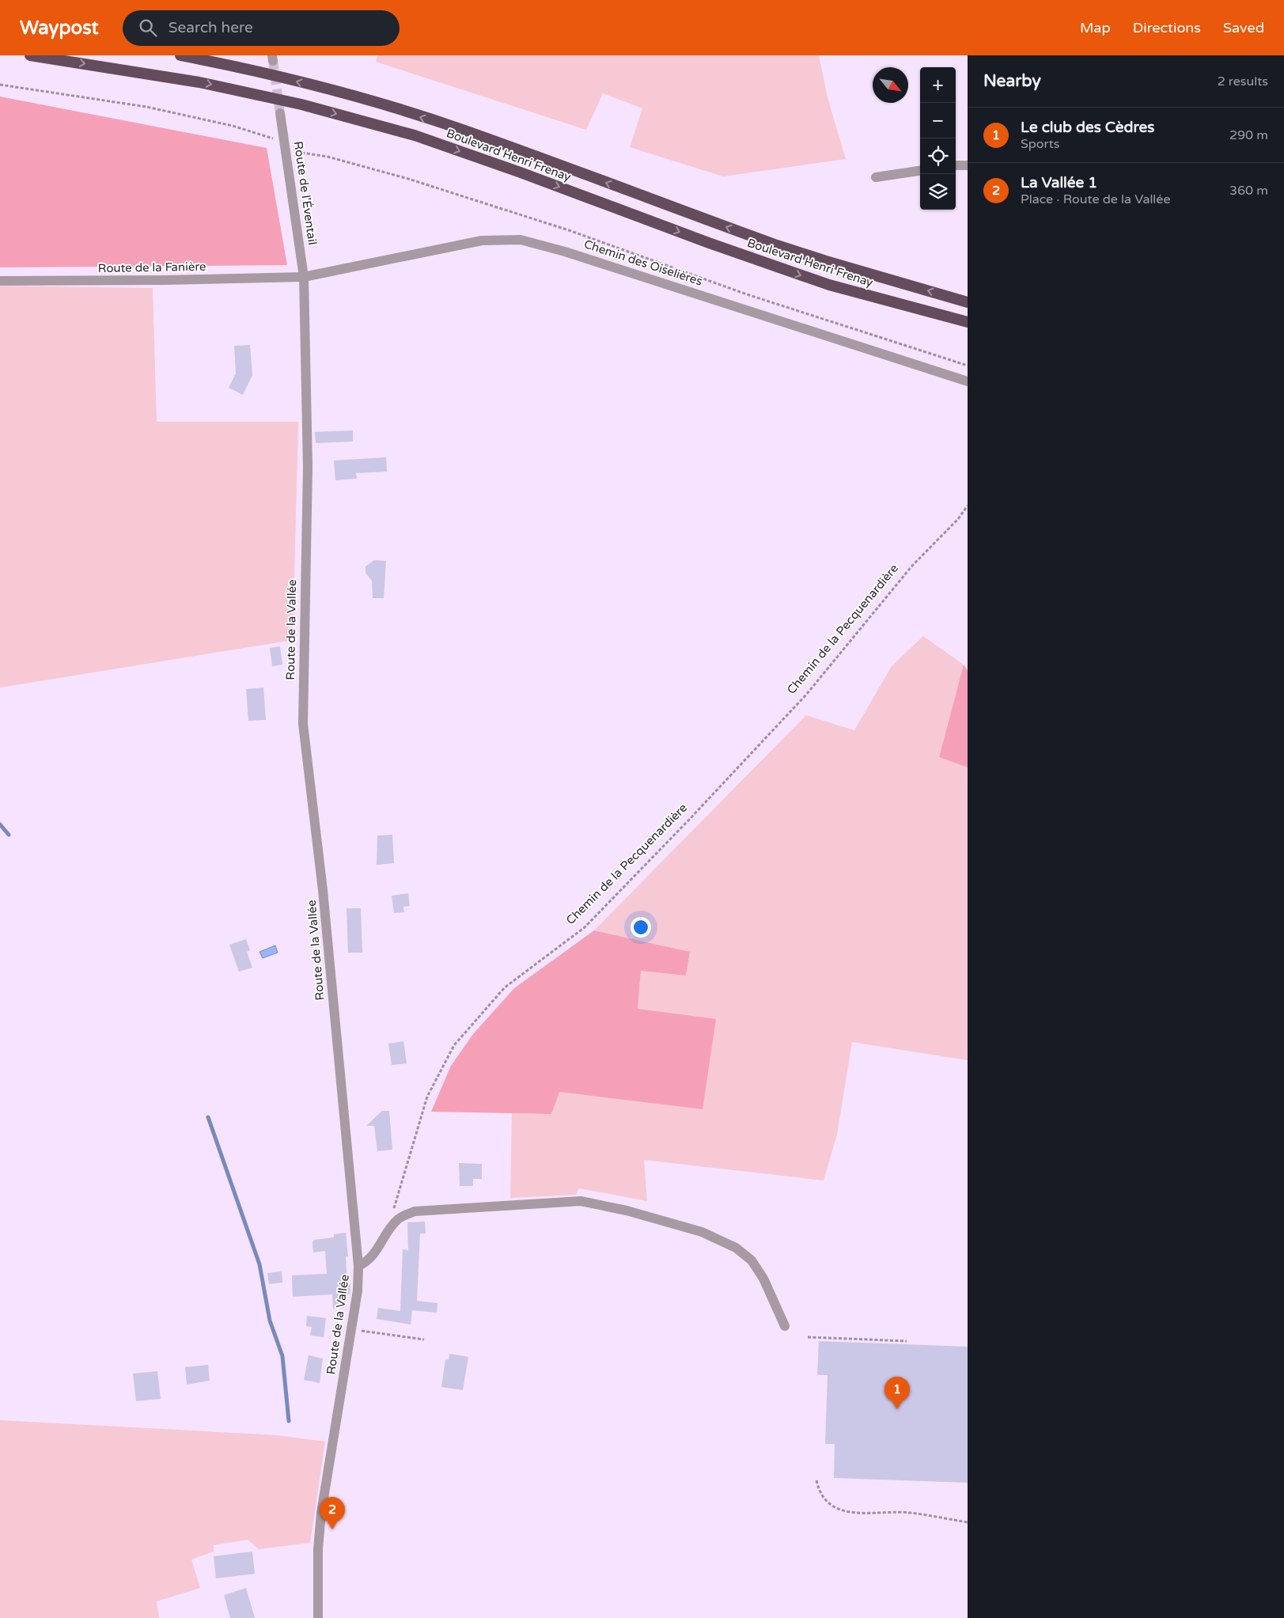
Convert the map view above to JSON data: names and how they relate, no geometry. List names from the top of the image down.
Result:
{
  "streets": {
    "highway": ["Boulevard Henri Frenay"],
    "street": [
      "Route de l'Éventail",
      "Chemin des Oiselières",
      "Route de la Fanière",
      "Route de la Vallée"
    ],
    "path": ["Chemin de la Pecquenardière"]
  },
  "crossings": [
    ["Route de l'Éventail", "Chemin des Oiselières"],
    ["Route de l'Éventail", "Route de la Fanière"],
    ["Route de l'Éventail", "Route de la Vallée"],
    ["Chemin des Oiselières", "Route de la Fanière"],
    ["Chemin des Oiselières", "Route de la Vallée"],
    ["Route de la Fanière", "Route de la Vallée"]
  ],
  "north": "bottom right",
  "page": {
    "header": "Waypost",
    "search": "Search here",
    "nav": ["Map", "Directions", "Saved"],
    "heading": ["Nearby", "2 results"],
    "map_buttons": ["+", "−"],
    "list": [
      {
        "mark": "1",
        "name": "Le club des Cèdres",
        "note": "Sports",
        "value": "290 m"
      },
      {
        "mark": "2",
        "name": "La Vallée 1",
        "note": "Place · Route de la Vallée",
        "value": "360 m"
      }
    ],
    "pins": ["1", "2"]
  }
}
